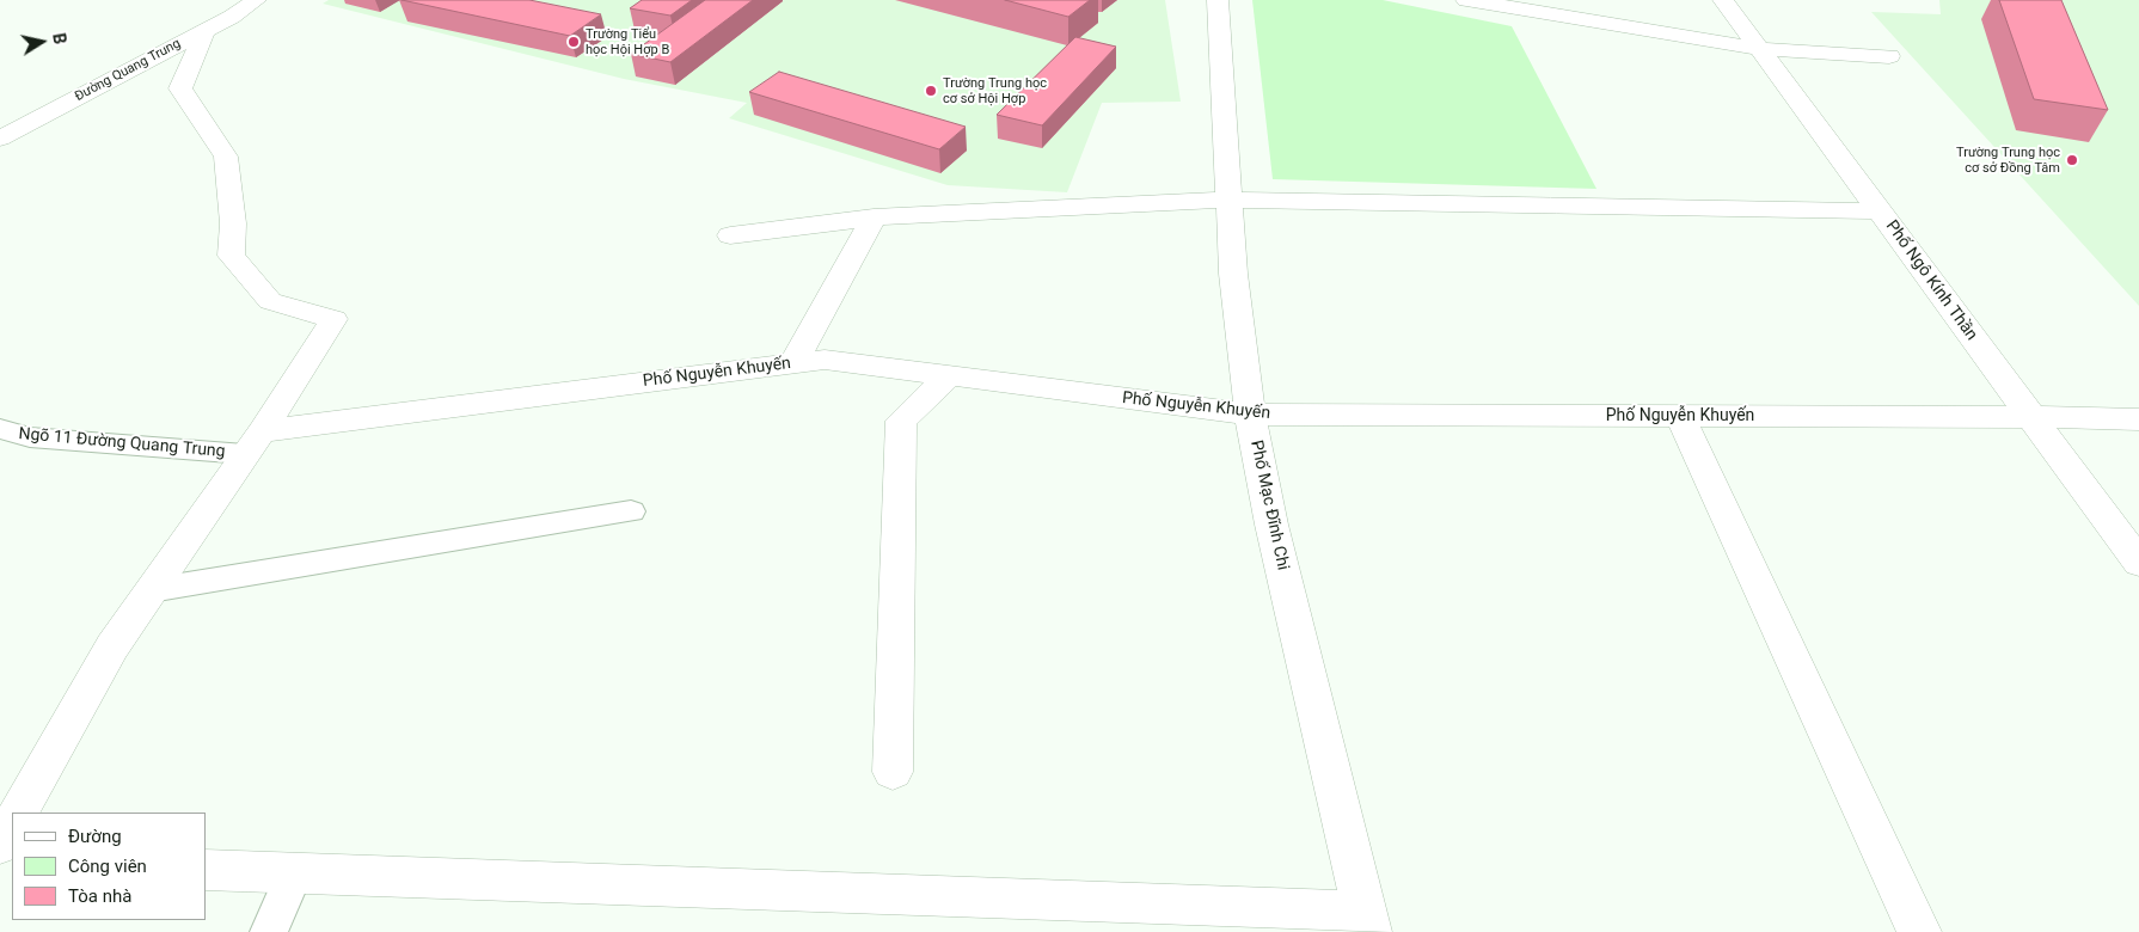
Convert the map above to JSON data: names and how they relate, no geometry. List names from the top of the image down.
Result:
{
  "streets": {
    "street": [
      "Đường Quang Trung",
      "Phố Ngô Kính Thần",
      "Phố Nguyễn Khuyến",
      "Phố Mạc Đĩnh Chi"
    ],
    "lane": ["Ngõ 11 Đường Quang Trung"]
  },
  "crossings": [
    ["Phố Ngô Kính Thần", "Phố Nguyễn Khuyến"],
    ["Phố Nguyễn Khuyến", "Ngõ 11 Đường Quang Trung"],
    ["Phố Nguyễn Khuyến", "Phố Mạc Đĩnh Chi"]
  ],
  "places": ["Trường Tiểu học Hội Hợp B", "Trường Trung học cơ sở Hội Hợp", "Trường Trung học cơ sở Đồng Tâm"],
  "legend": ["Đường", "Công viên", "Tòa nhà"],
  "north": "right"
}
